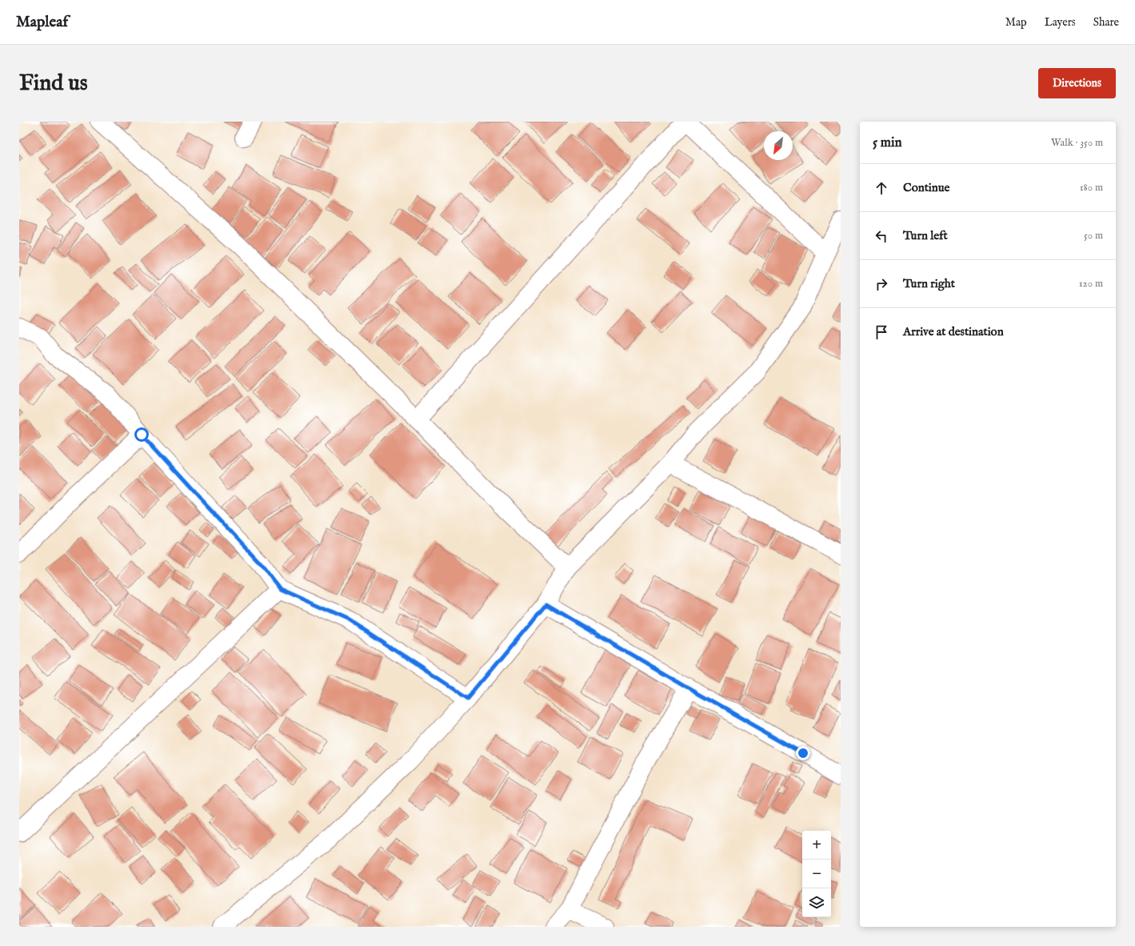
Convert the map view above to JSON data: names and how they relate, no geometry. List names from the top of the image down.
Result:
{
  "north": "bottom left",
  "page": {
    "header": "Mapleaf",
    "nav": ["Map", "Layers", "Share"],
    "buttons": "Directions",
    "title": "Find us",
    "heading": ["5 min", "Walk · 350 m"],
    "list": [
      ["Continue", "180 m"],
      ["Turn left", "50 m"],
      ["Turn right", "120 m"],
      "Arrive at destination"
    ],
    "map_buttons": ["+", "−"]
  }
}
